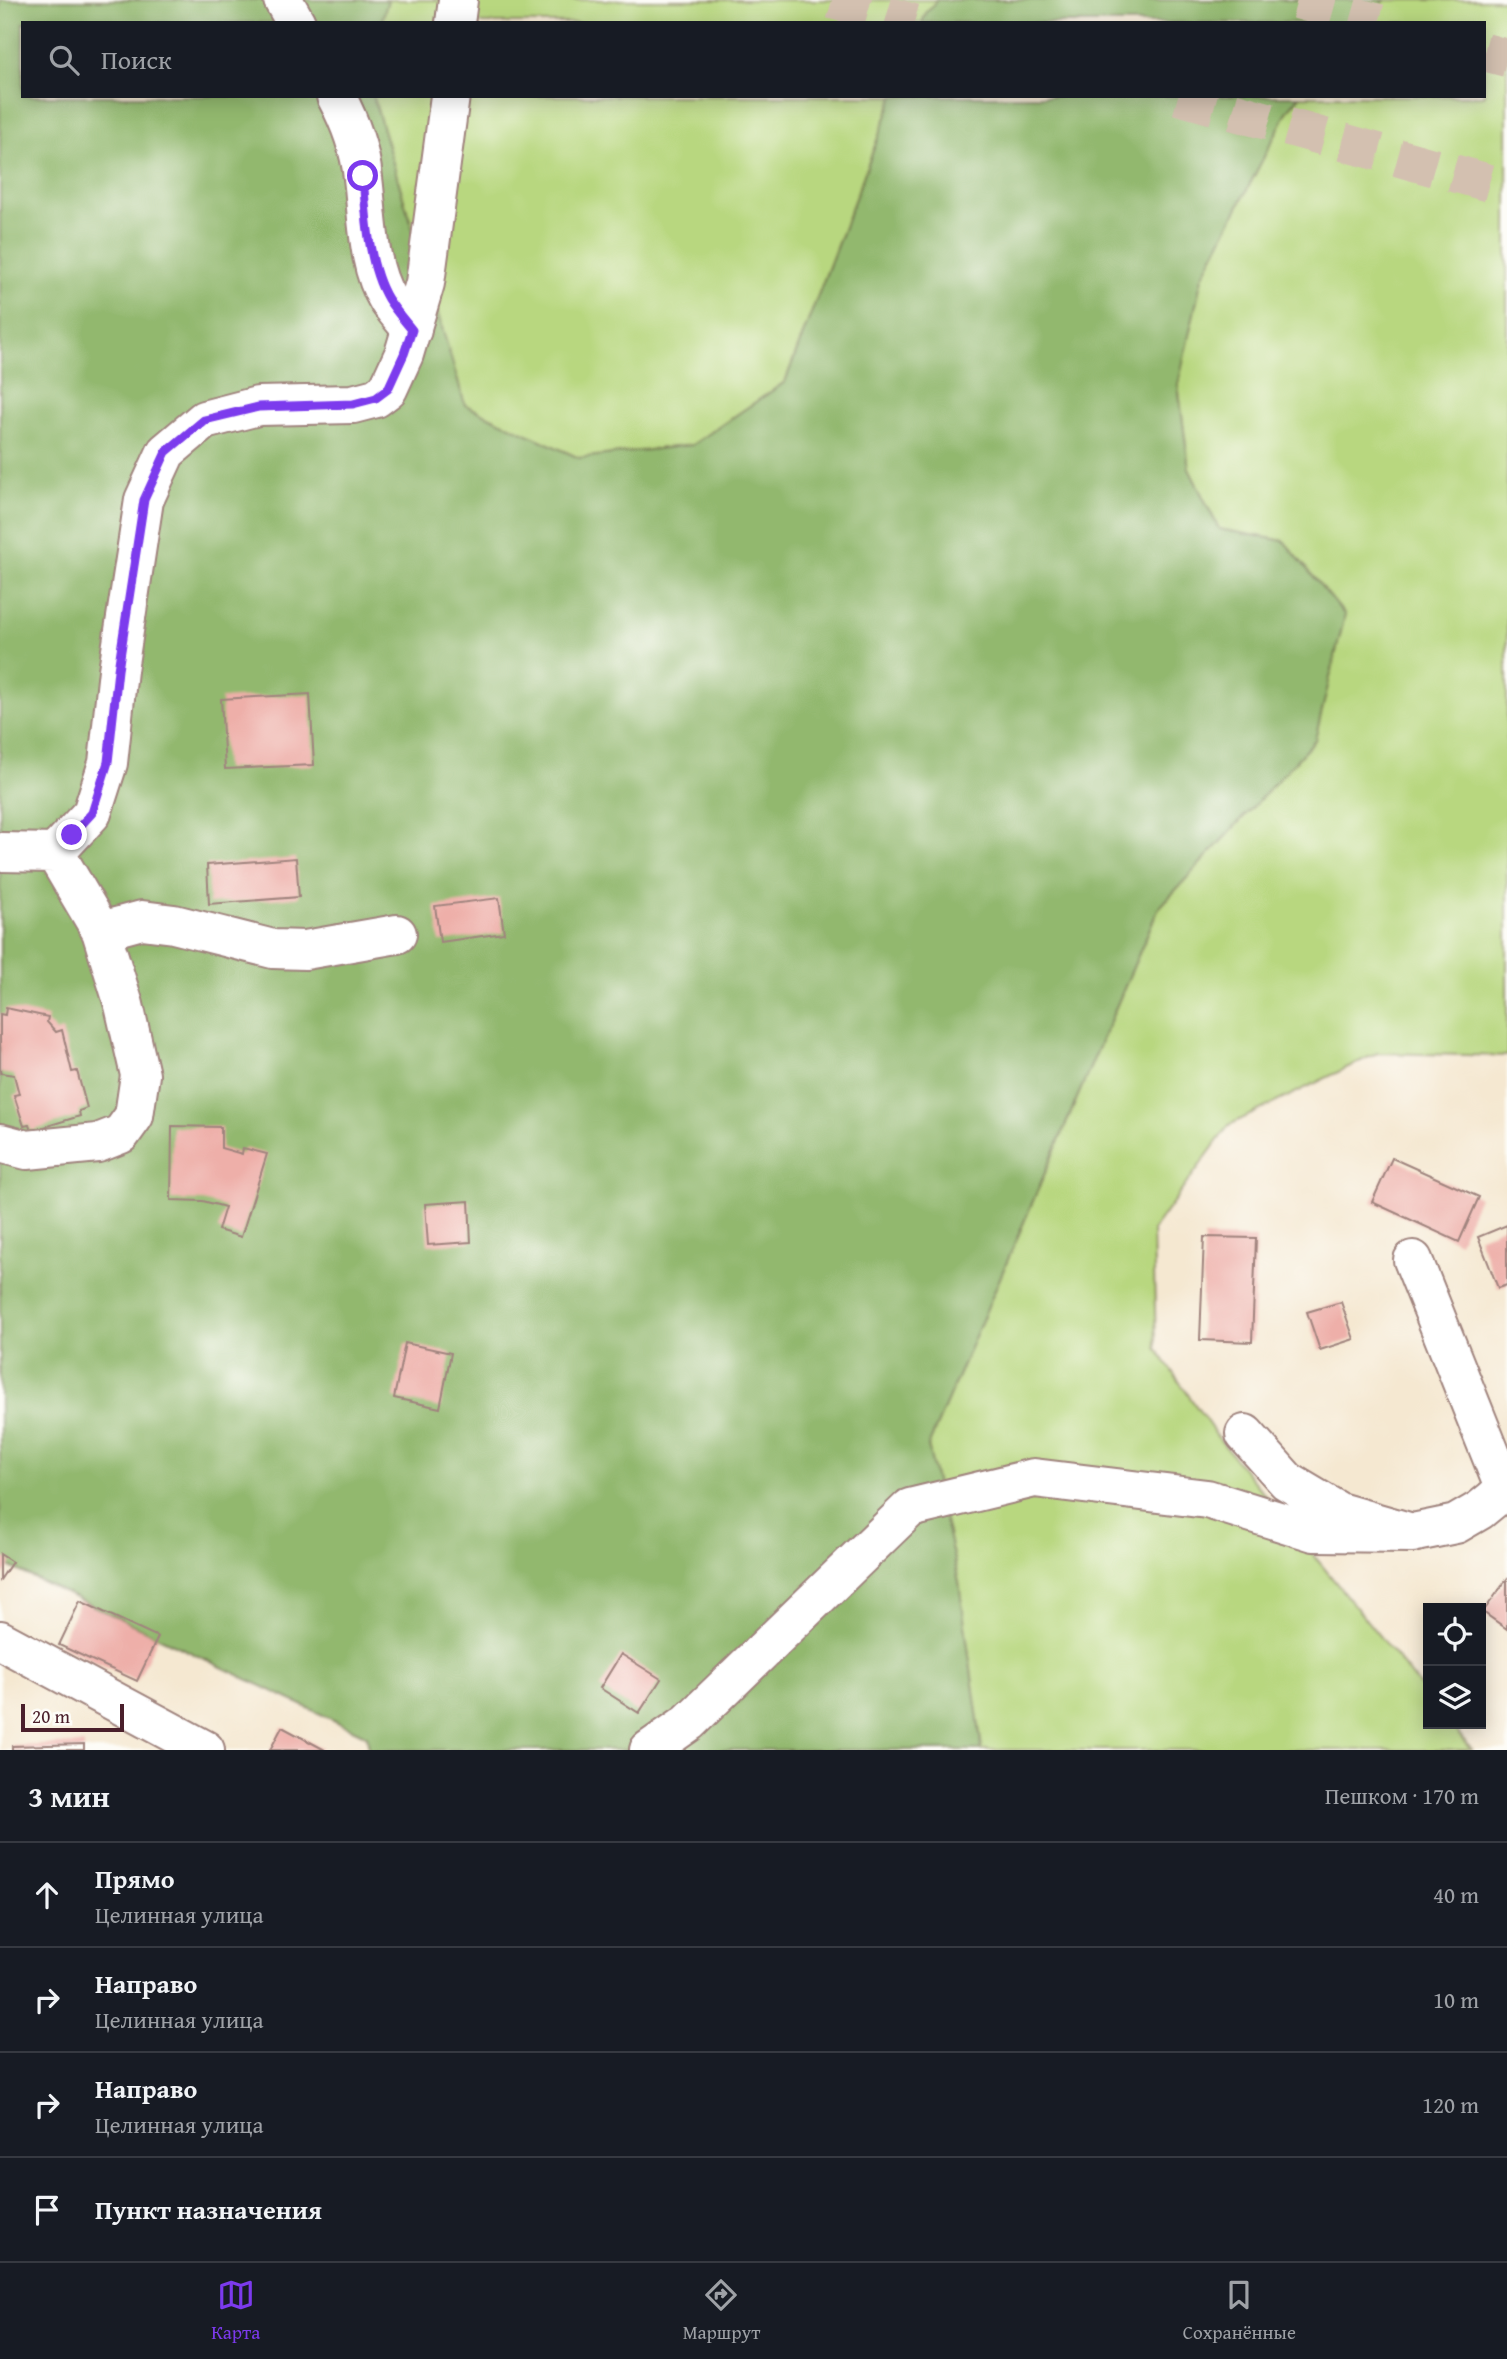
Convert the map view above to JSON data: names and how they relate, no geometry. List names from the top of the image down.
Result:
{
  "scale_bar": "20 m",
  "page": {
    "search": "Поиск",
    "scale": "20 m",
    "heading": ["3 мин", "Пешком · 170 m"],
    "list": [
      ["Прямо", "Целинная улица", "40 m"],
      ["Направо", "Целинная улица", "10 m"],
      ["Направо", "Целинная улица", "120 m"],
      "Пункт назначения"
    ],
    "nav": ["Карта", "Маршрут", "Сохранённые"]
  }
}
